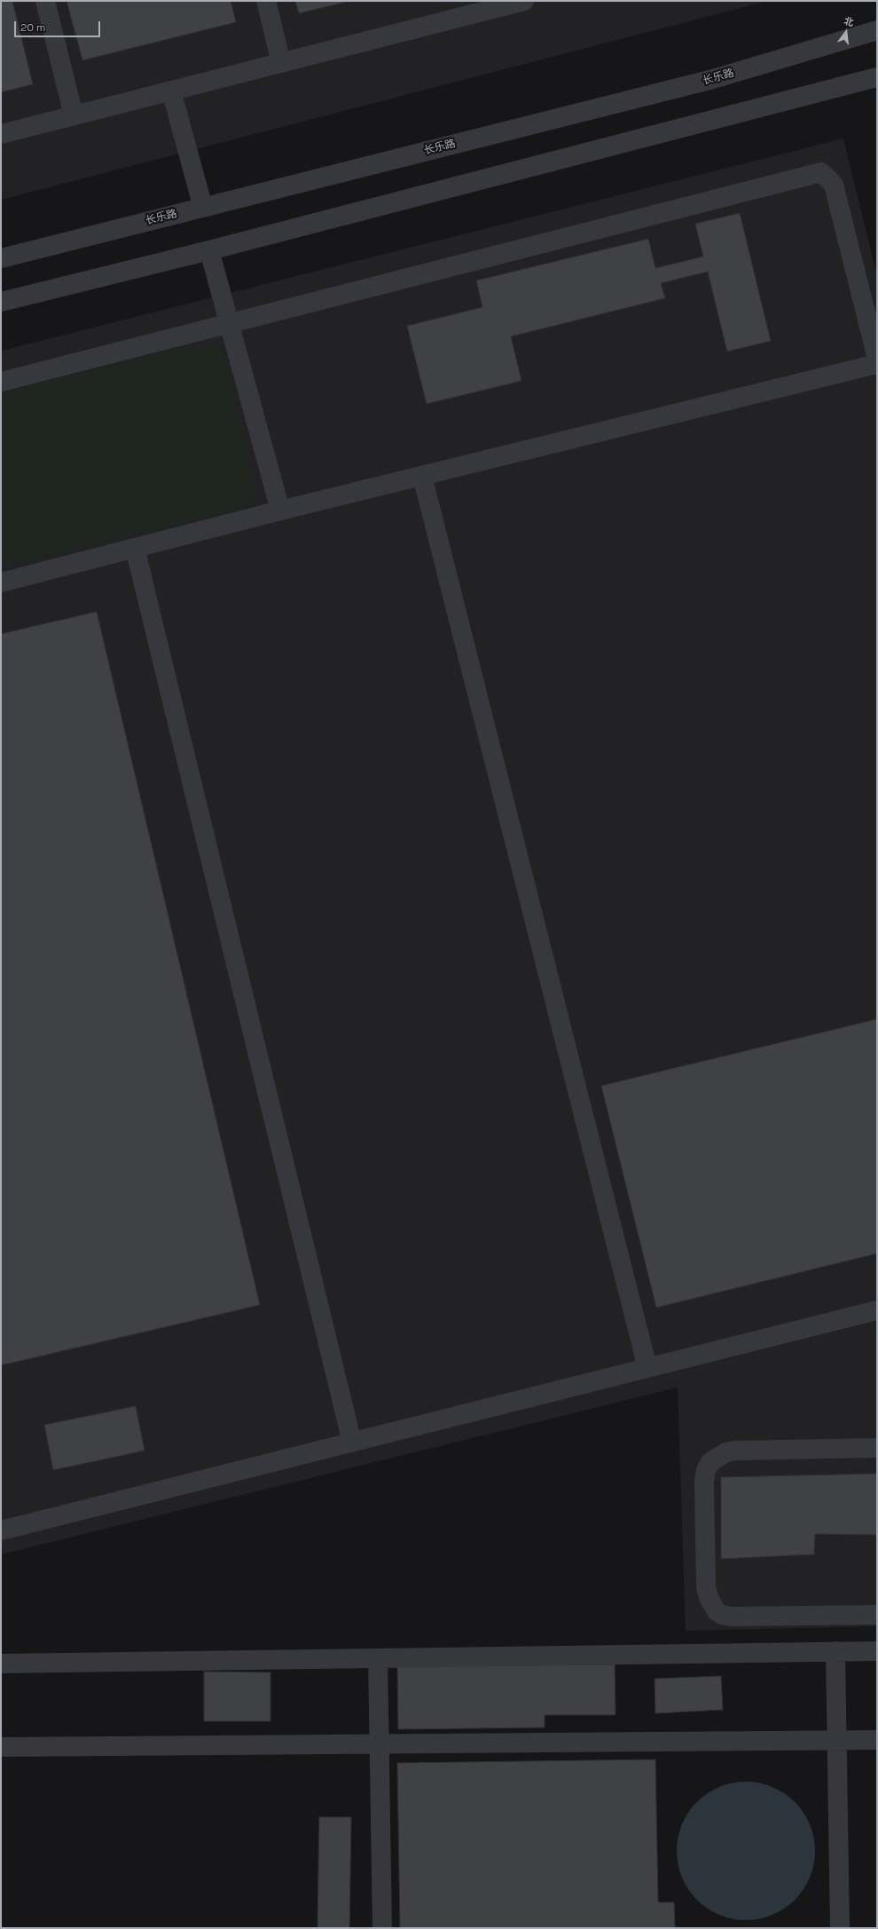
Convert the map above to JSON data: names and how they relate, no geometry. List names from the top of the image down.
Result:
{
  "streets": {
    "street": ["长乐路"]
  },
  "scale_bar": "20 m",
  "north": "top"
}
